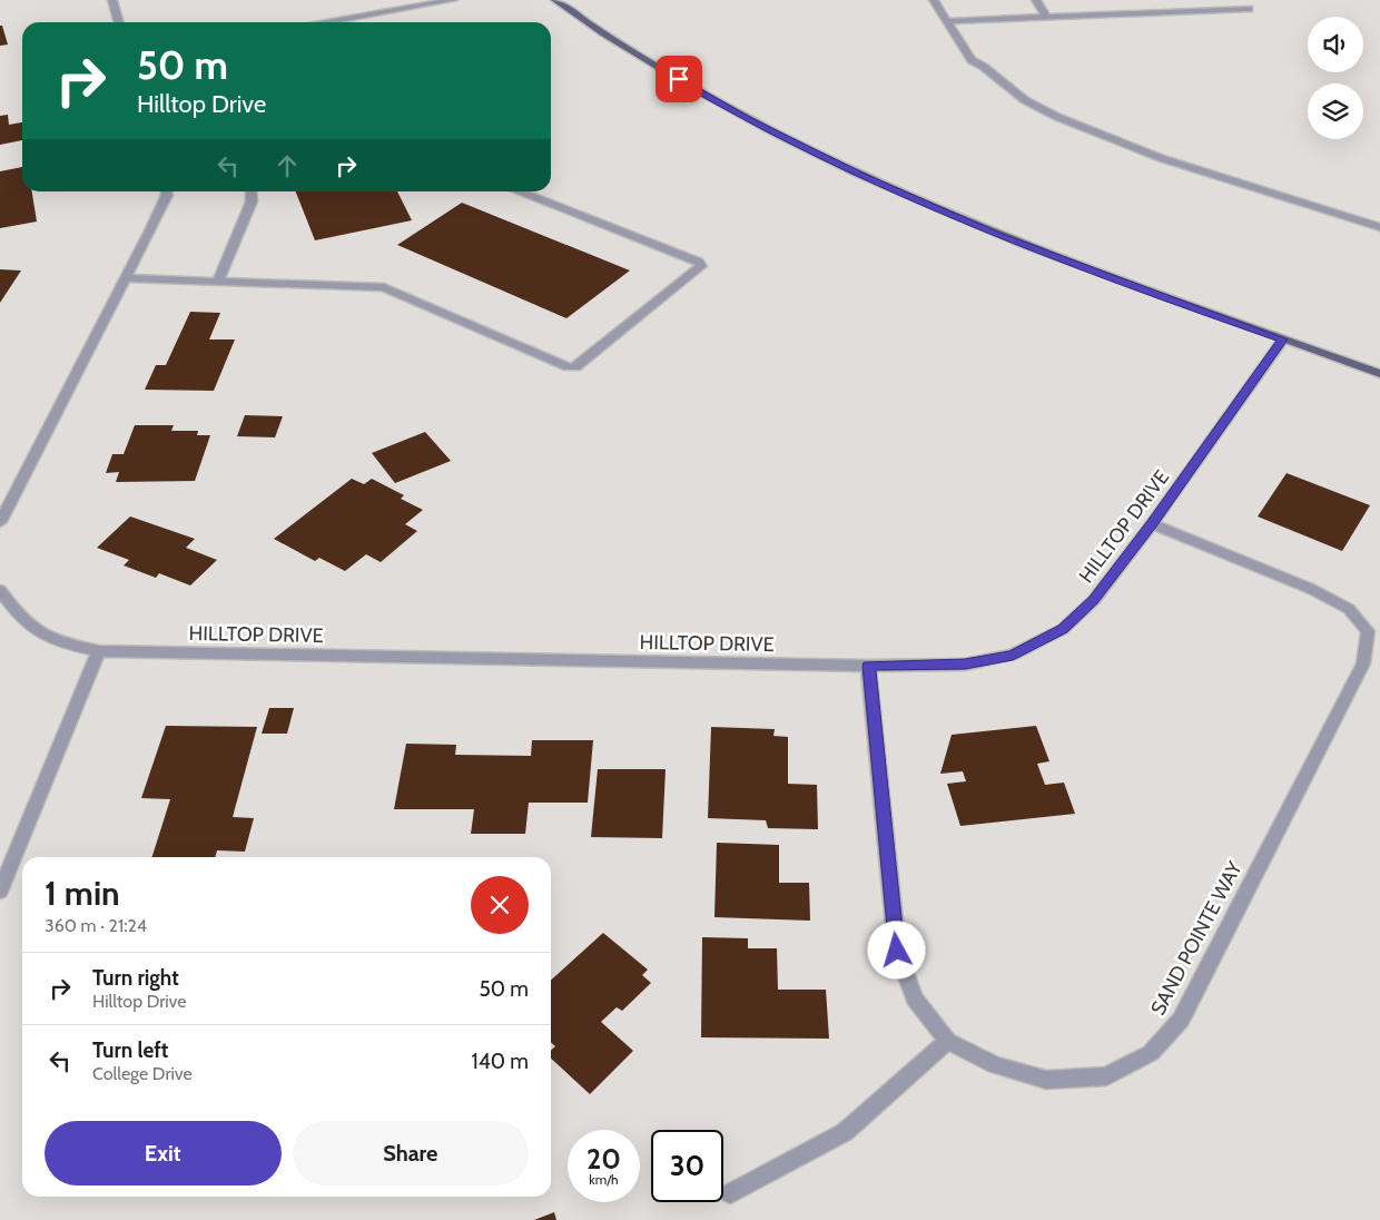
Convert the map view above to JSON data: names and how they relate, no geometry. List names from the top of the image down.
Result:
{
  "streets": {
    "street": ["HILLTOP DRIVE", "SAND POINTE WAY"]
  },
  "crossings": [
    ["HILLTOP DRIVE", "SAND POINTE WAY"]
  ],
  "page": {
    "turn": ["50 m", "Hilltop Drive"],
    "heading": ["1 min", "360 m · 21:24"],
    "list": [
      {
        "name": "Turn right",
        "note": "Hilltop Drive",
        "value": "50 m"
      },
      {
        "name": "Turn left",
        "note": "College Drive",
        "value": "140 m"
      }
    ],
    "buttons": ["Exit", "Share"],
    "speed": "20 km/h",
    "limit": "30"
  }
}
